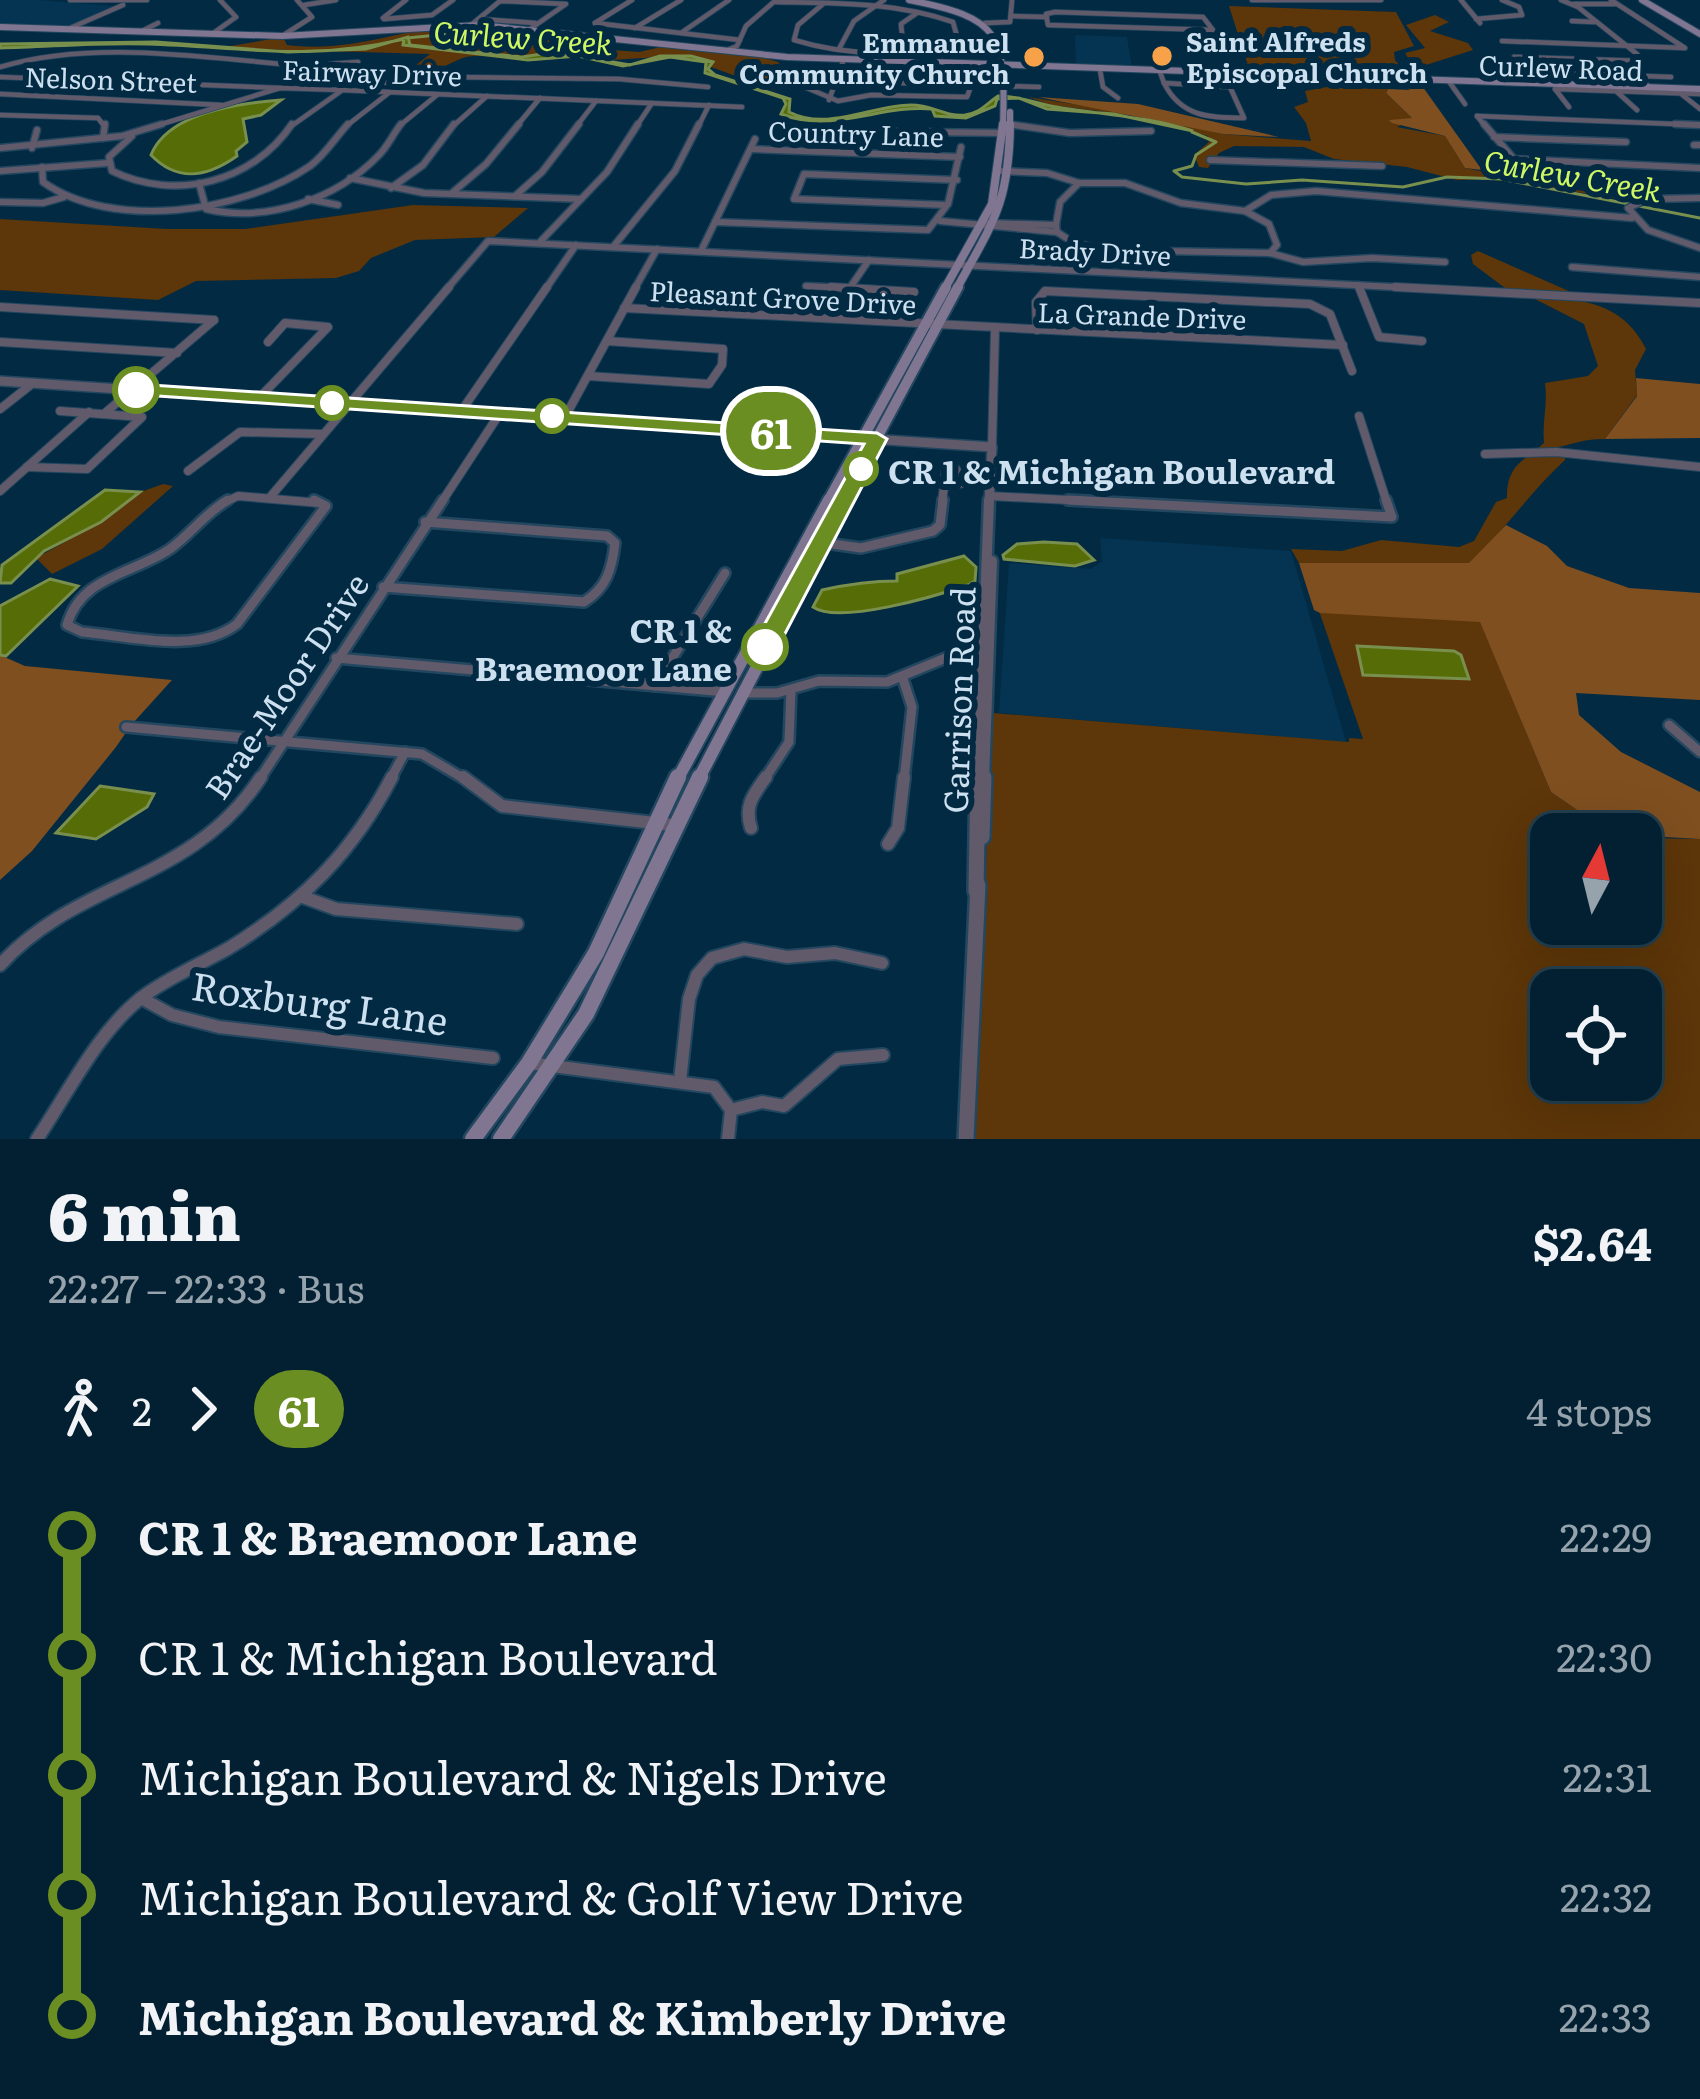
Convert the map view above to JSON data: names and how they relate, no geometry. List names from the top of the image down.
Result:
{
  "streets": {
    "main road": ["Curlew Road"],
    "street": [
      "Fairway Drive",
      "Nelson Street",
      "Country Lane",
      "Brady Drive",
      "Pleasant Grove Drive",
      "La Grande Drive",
      "Brae-Moor Drive",
      "Garrison Road",
      "Roxburg Lane"
    ]
  },
  "crossings": [
    ["Pleasant Grove Drive", "La Grande Drive"],
    ["La Grande Drive", "Garrison Road"]
  ],
  "water": ["Curlew Creek"],
  "places": [
    "Saint Alfreds Episcopal Church",
    "Emmanuel Community Church",
    "CR 1 & Michigan Boulevard",
    "CR 1 & Braemoor Lane"
  ],
  "lines": ["bus line 61"],
  "north": "top",
  "page": {
    "on_map": "61",
    "heading": ["6 min", "22:27 – 22:33 · Bus", "$2.64"],
    "legs": ["2", "61", "4 stops"],
    "list": [
      {
        "name": "CR 1 & Braemoor Lane",
        "value": "22:29"
      },
      {
        "name": "CR 1 & Michigan Boulevard",
        "value": "22:30"
      },
      {
        "name": "Michigan Boulevard & Nigels Drive",
        "value": "22:31"
      },
      {
        "name": "Michigan Boulevard & Golf View Drive",
        "value": "22:32"
      },
      {
        "name": "Michigan Boulevard & Kimberly Drive",
        "value": "22:33"
      }
    ]
  }
}
